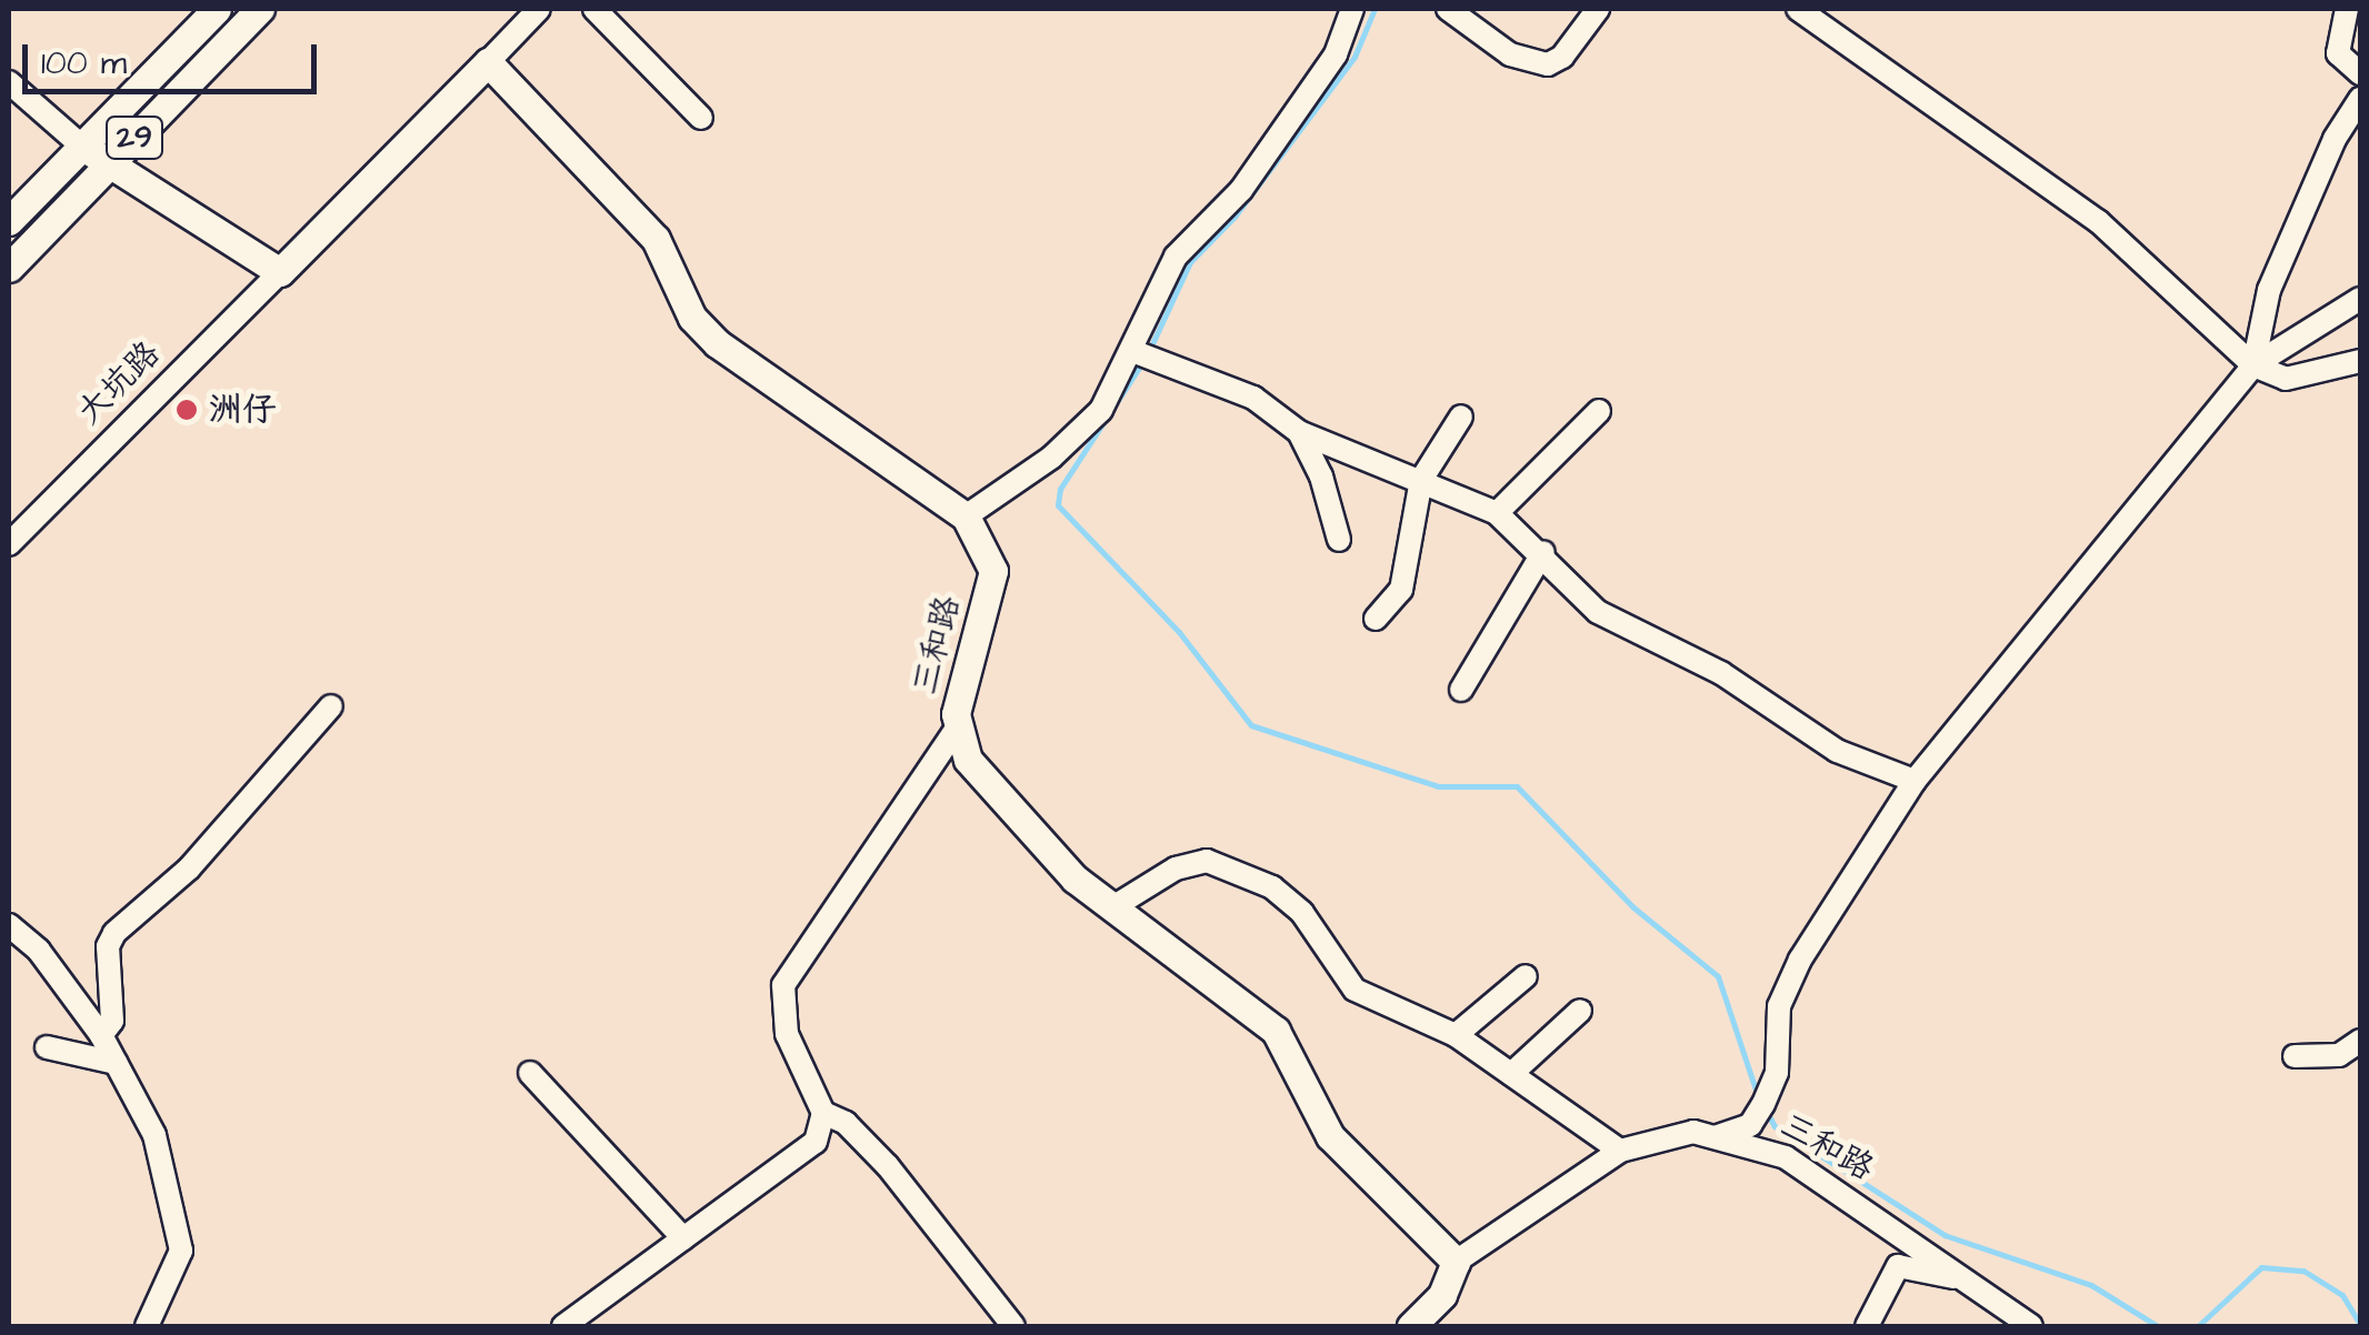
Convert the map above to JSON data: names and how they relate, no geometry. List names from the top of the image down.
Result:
{
  "streets": {
    "main road": ["29", "大坑路", "三和路"]
  },
  "crossings": [
    ["大坑路", "三和路"]
  ],
  "places": ["洲仔"],
  "scale_bar": "100 m"
}
